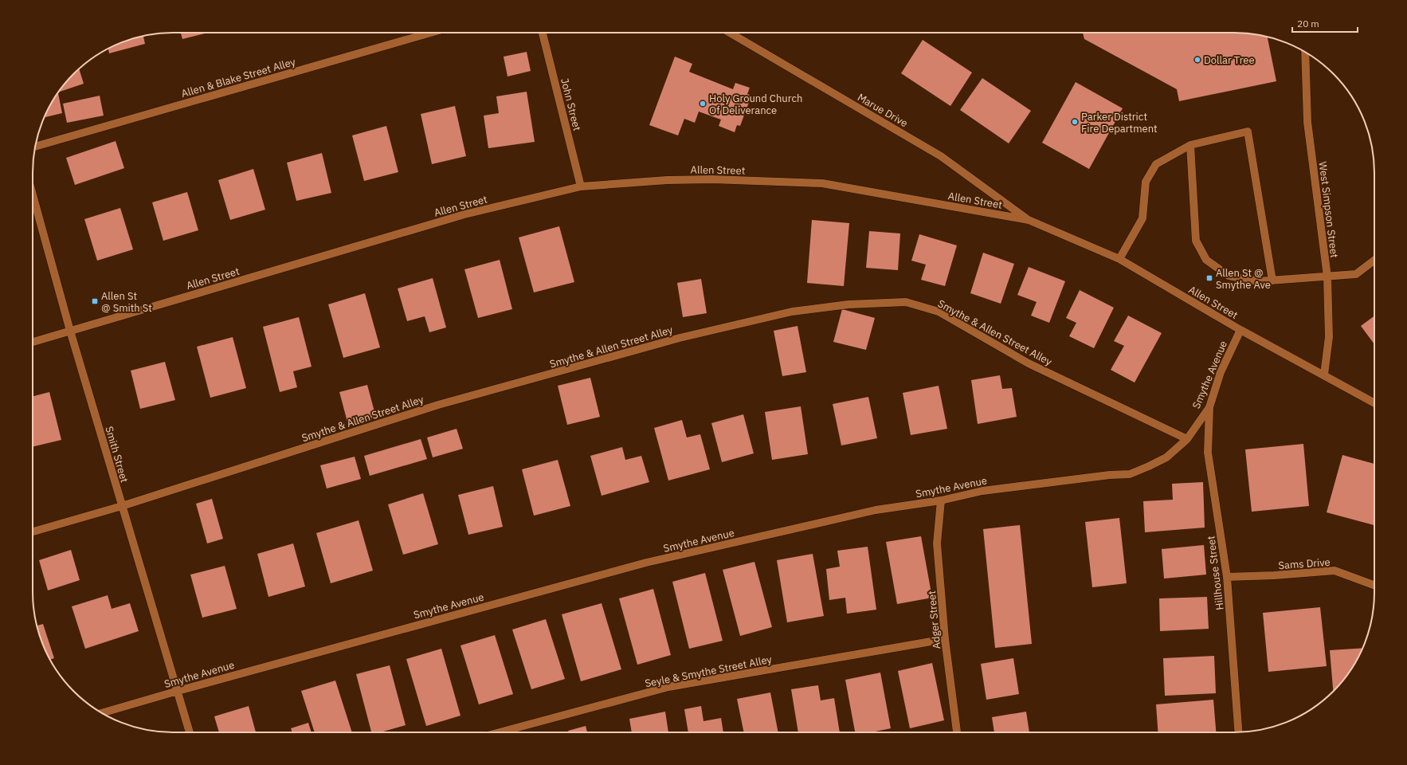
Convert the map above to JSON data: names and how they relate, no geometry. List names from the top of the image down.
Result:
{
  "streets": {
    "street": [
      "Allen & Blake Street Alley",
      "John Street",
      "Marue Drive",
      "Allen Street",
      "West Simpson Street",
      "Smythe & Allen Street Alley",
      "Smythe Avenue",
      "Smith Street",
      "Sams Drive",
      "Hillhouse Street",
      "Adger Street",
      "Seyle & Smythe Street Alley"
    ]
  },
  "crossings": [
    ["John Street", "Allen Street"],
    ["Marue Drive", "Allen Street"],
    ["Allen Street", "West Simpson Street"],
    ["Allen Street", "Smythe Avenue"],
    ["Allen Street", "Smith Street"],
    ["Smythe & Allen Street Alley", "Smythe Avenue"],
    ["Smythe & Allen Street Alley", "Smith Street"],
    ["Smythe Avenue", "Smith Street"],
    ["Smythe Avenue", "Hillhouse Street"],
    ["Smythe Avenue", "Adger Street"],
    ["Sams Drive", "Hillhouse Street"],
    ["Adger Street", "Seyle & Smythe Street Alley"]
  ],
  "places": {
    "other": ["Dollar Tree", "Holy Ground Church Of Deliverance", "Parker District Fire Department"],
    "transit": ["Allen St @ Smythe Ave", "Allen St @ Smith St"]
  },
  "scale_bar": "20 m"
}
